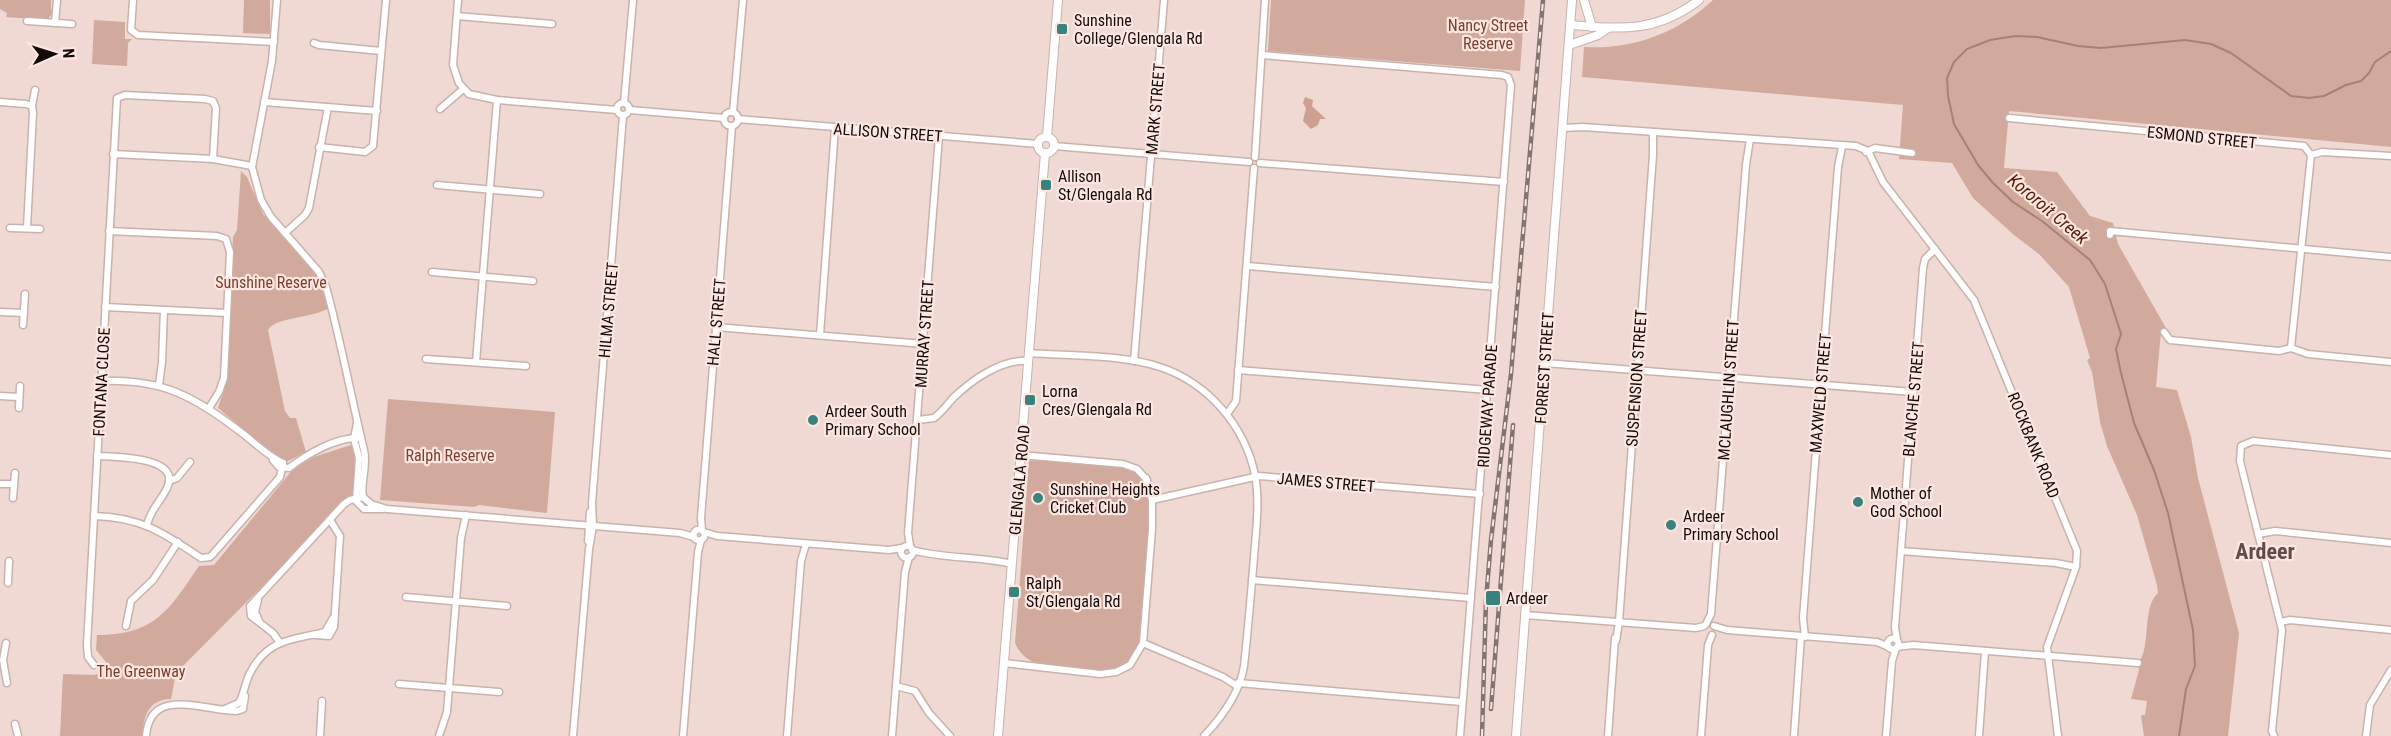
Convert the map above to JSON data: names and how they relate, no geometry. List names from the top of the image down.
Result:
{
  "streets": {
    "street": [
      "MARK STREET",
      "ALLISON STREET",
      "ESMOND STREET",
      "HILMA STREET",
      "HALL STREET",
      "MURRAY STREET",
      "FORREST STREET",
      "SUSPENSION STREET",
      "FONTANA CLOSE",
      "MCLAUGHLIN STREET",
      "MAXWELD STREET",
      "BLANCHE STREET",
      "RIDGEWAY PARADE",
      "ROCKBANK ROAD",
      "GLENGALA ROAD",
      "JAMES STREET"
    ]
  },
  "crossings": [
    ["ALLISON STREET", "HALL STREET"],
    ["ALLISON STREET", "MURRAY STREET"],
    ["ALLISON STREET", "GLENGALA ROAD"],
    ["BLANCHE STREET", "ROCKBANK ROAD"],
    ["RIDGEWAY PARADE", "JAMES STREET"]
  ],
  "districts": ["Ardeer"],
  "water": ["Kororoit Creek"],
  "parks": [
    "Nancy Street Reserve",
    "Sunshine Reserve",
    "Ralph Reserve",
    "The Greenway"
  ],
  "places": {
    "transit": [
      "Sunshine College/Glengala Rd",
      "Allison St/Glengala Rd",
      "Lorna Cres/Glengala Rd",
      "Ralph St/Glengala Rd",
      "Ardeer"
    ],
    "other": [
      "Ardeer South Primary School",
      "Sunshine Heights Cricket Club",
      "Mother of God School",
      "Ardeer Primary School"
    ]
  },
  "north": "right"
}
